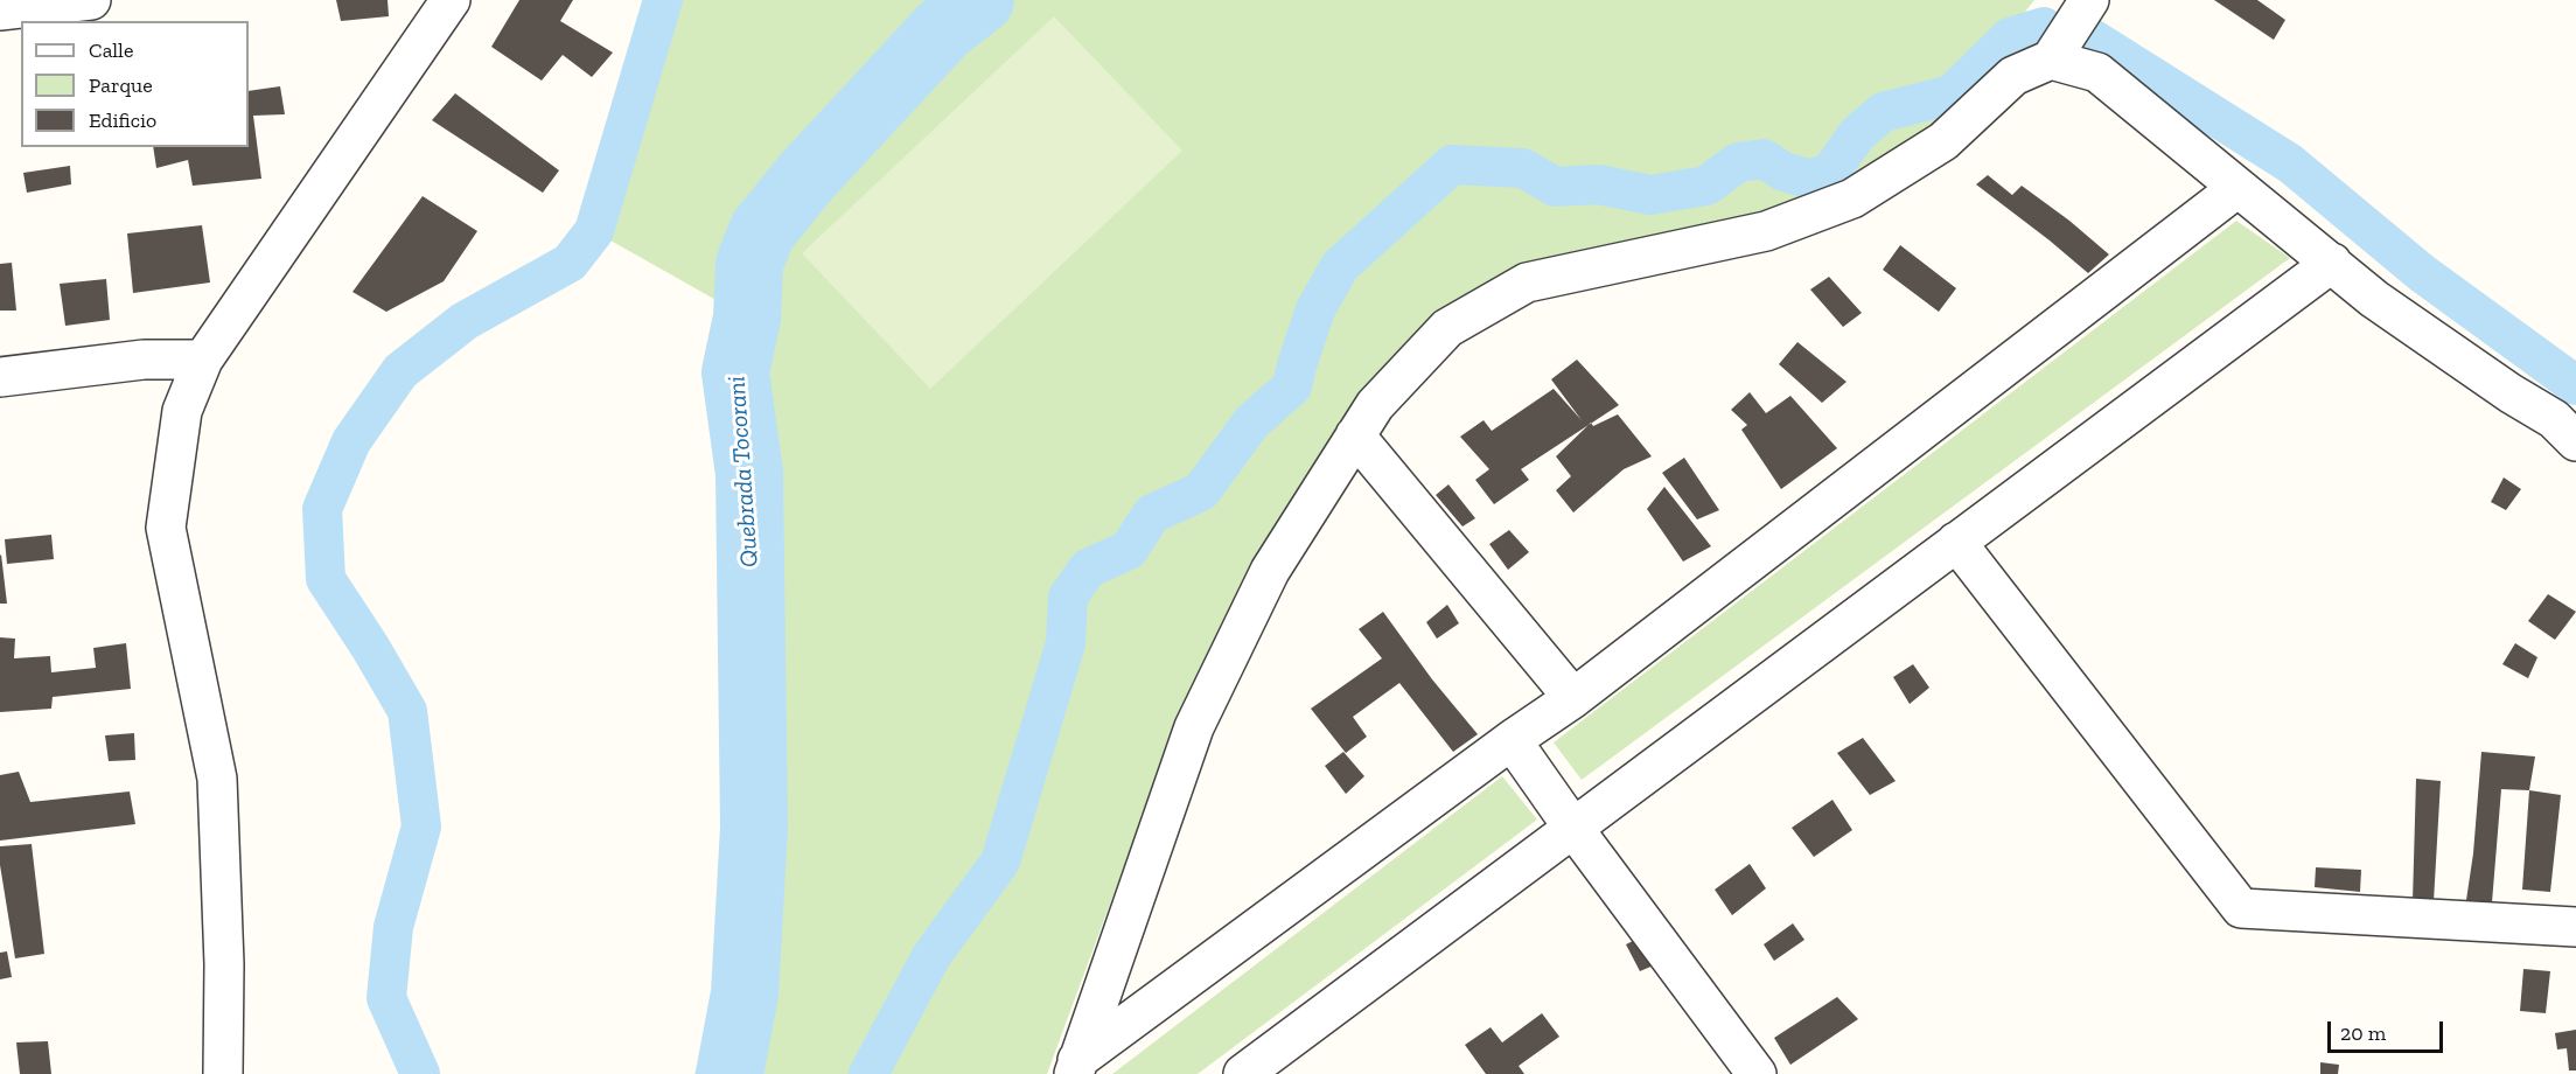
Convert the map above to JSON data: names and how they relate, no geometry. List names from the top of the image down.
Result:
{
  "water": ["Quebrada Tocorani"],
  "legend": ["Calle", "Parque", "Edificio"],
  "scale_bar": "20 m"
}
